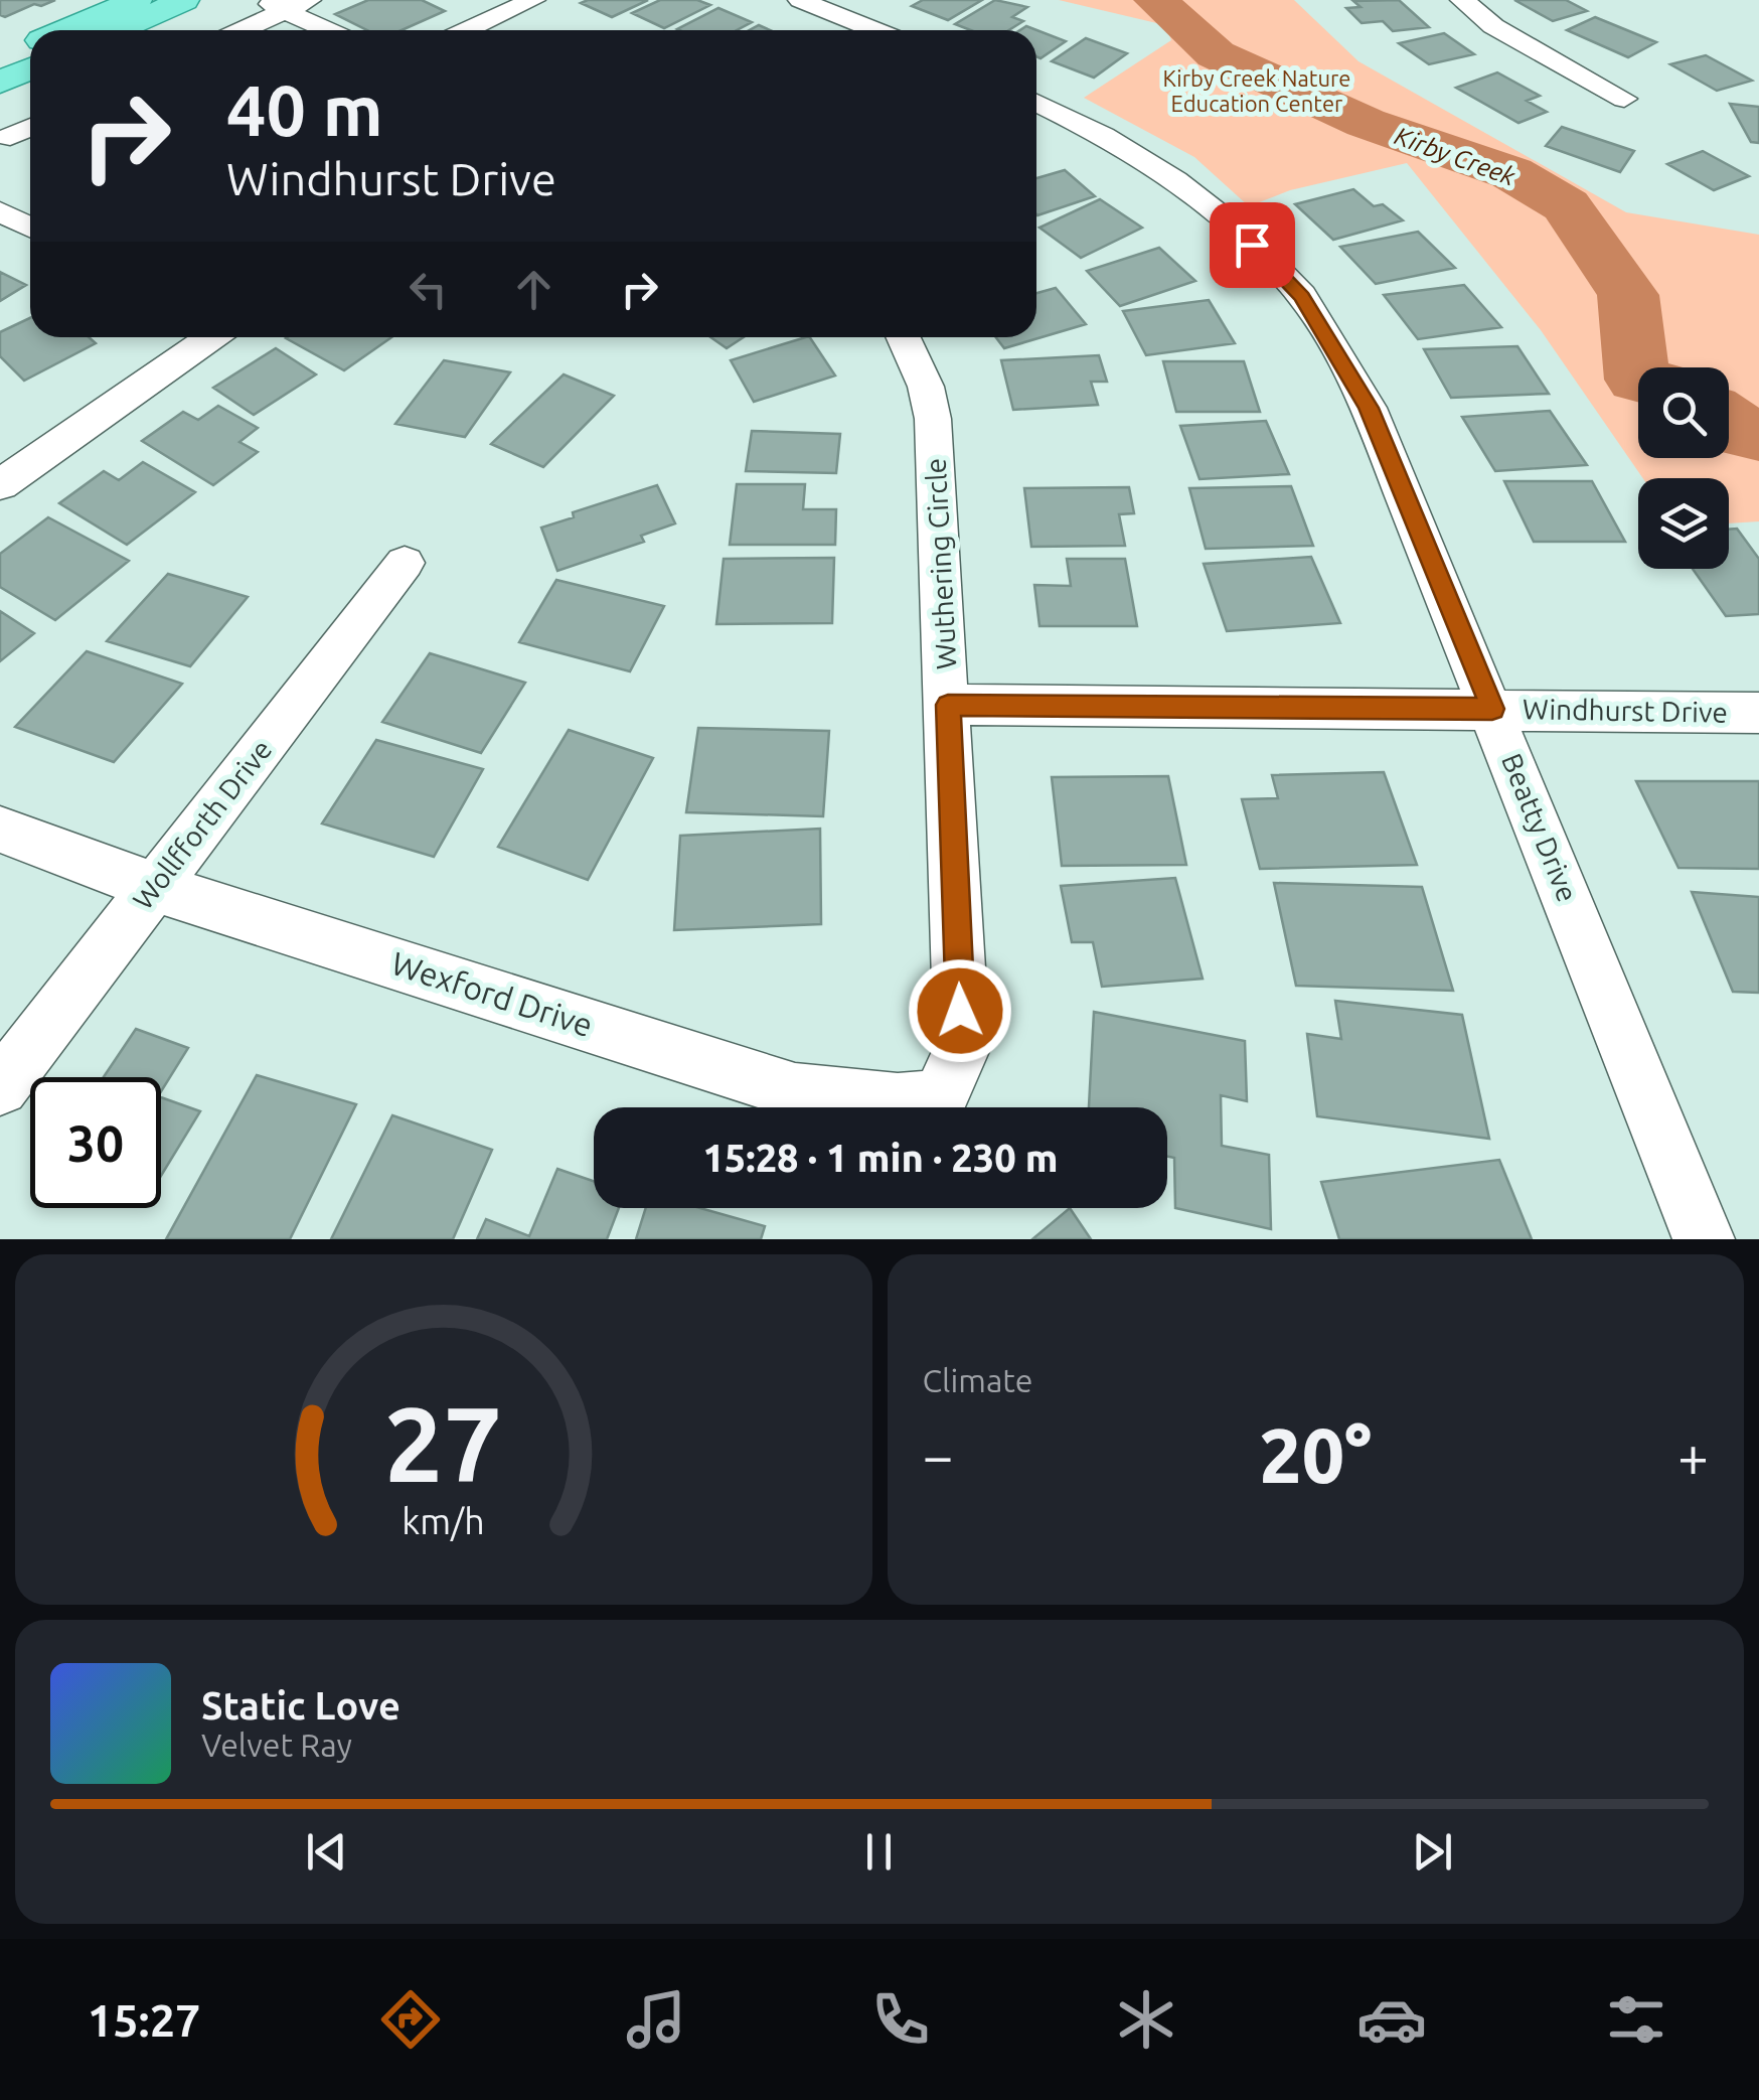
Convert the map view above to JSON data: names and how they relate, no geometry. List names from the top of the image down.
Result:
{
  "streets": {
    "street": [
      "Wuthering Circle",
      "Windhurst Drive",
      "Wollfforth Drive",
      "Beatty Drive",
      "Wexford Drive"
    ]
  },
  "crossings": [
    ["Wuthering Circle", "Windhurst Drive"],
    ["Wuthering Circle", "Wexford Drive"],
    ["Windhurst Drive", "Beatty Drive"],
    ["Wollfforth Drive", "Wexford Drive"]
  ],
  "water": ["Kirby Creek"],
  "parks": ["Kirby Creek Nature Education Center"],
  "page": {
    "turn": ["40 m", "Windhurst Drive"],
    "limit": "30",
    "trip": "15:28 · 1 min · 230 m",
    "tile": "Climate",
    "heat": ["−", "20°", "+"],
    "song": ["Static Love", "Velvet Ray"],
    "tabs": "15:27",
    "gauge": ["27", "km/h"]
  }
}
